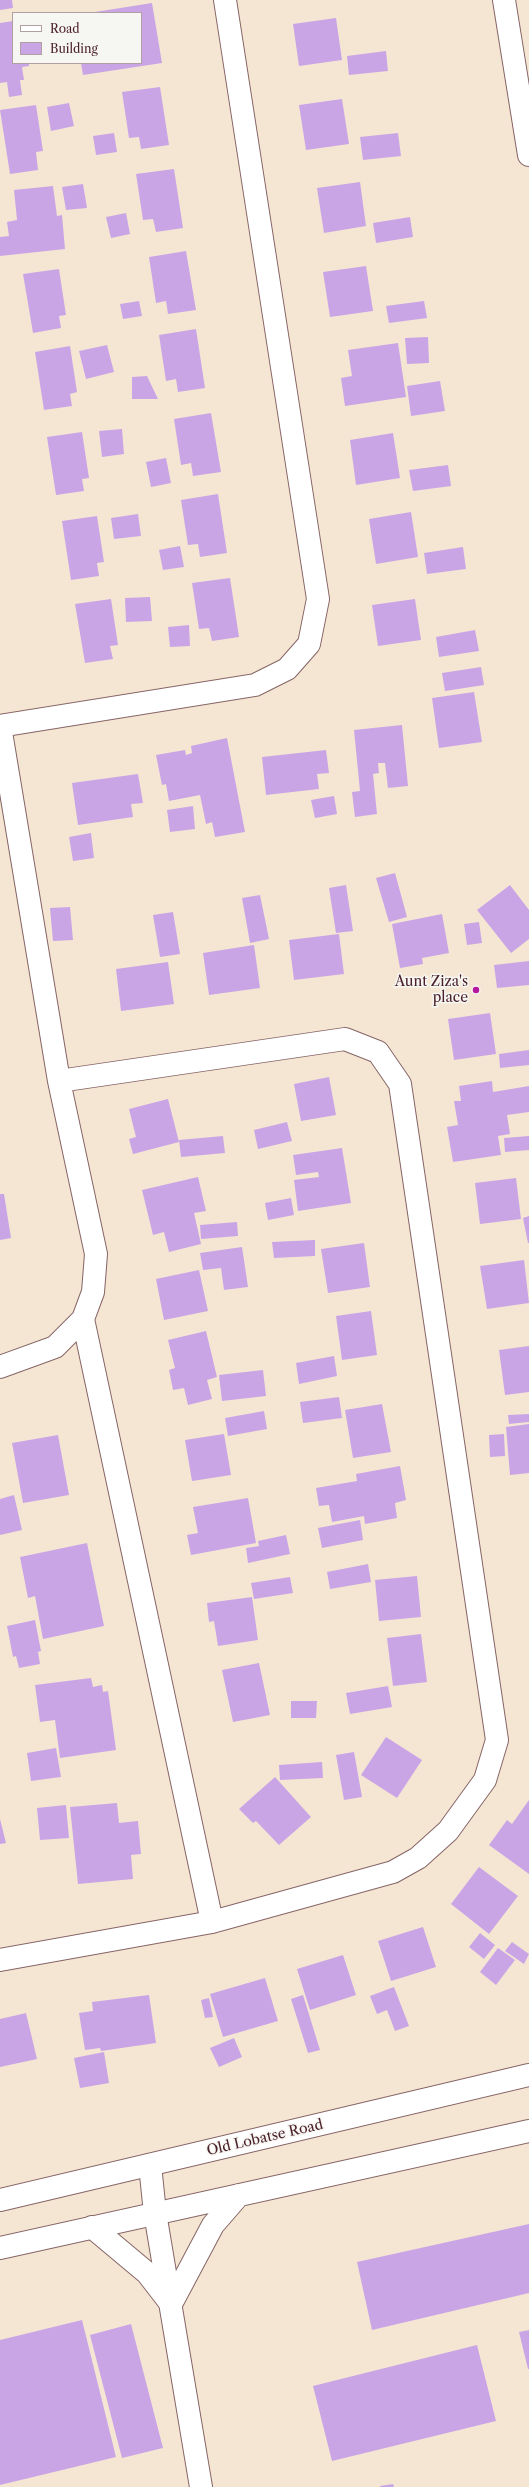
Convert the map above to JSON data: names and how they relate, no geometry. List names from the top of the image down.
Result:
{
  "streets": {
    "street": ["Old Lobatse Road"]
  },
  "places": ["Aunt Ziza's place"],
  "legend": ["Road", "Building"]
}
